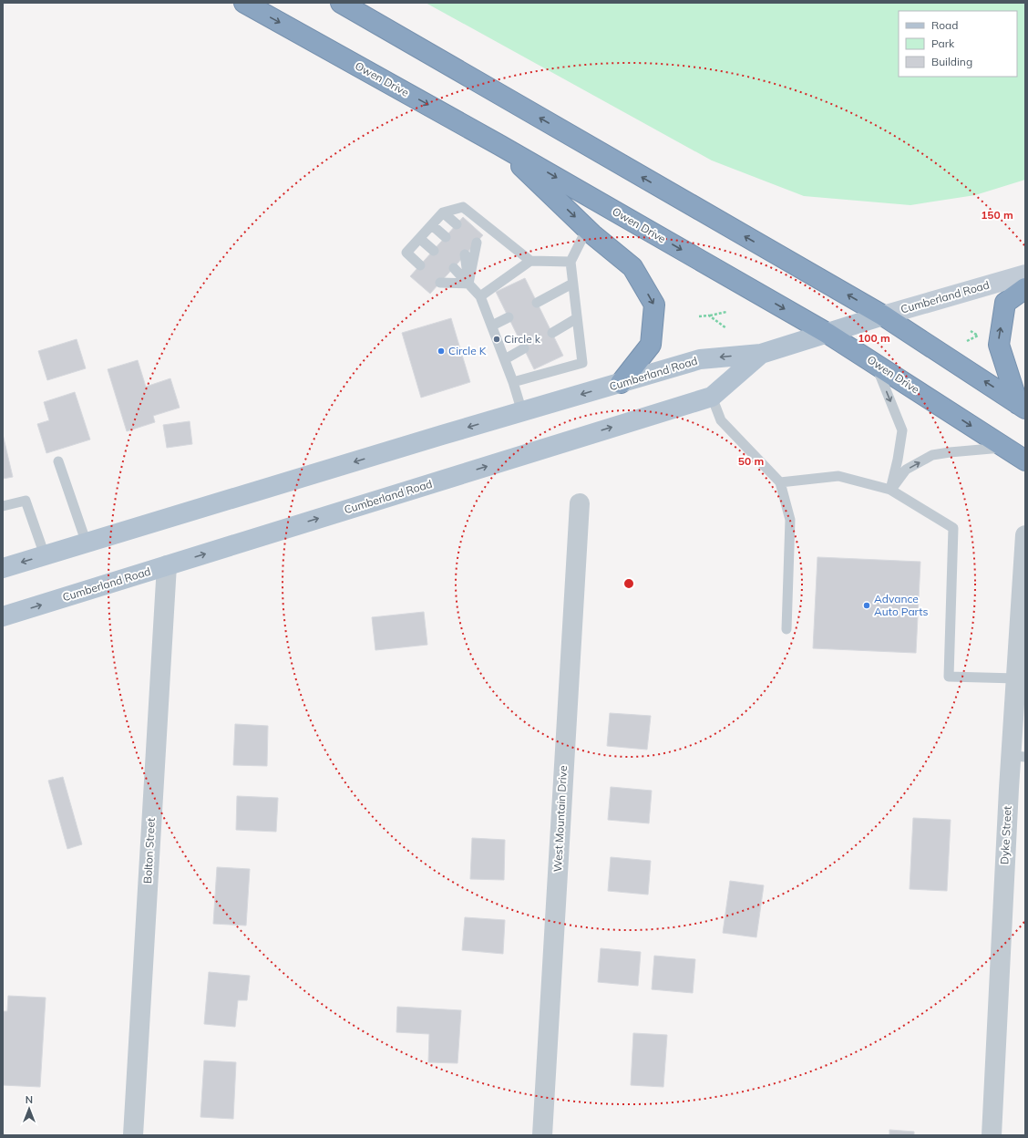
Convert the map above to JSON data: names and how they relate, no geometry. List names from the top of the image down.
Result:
{
  "streets": {
    "highway": ["Owen Drive"],
    "main road": ["Cumberland Road"],
    "street": ["West Mountain Drive", "Dyke Street", "Bolton Street"]
  },
  "crossings": [
    ["Owen Drive", "Cumberland Road"],
    ["Cumberland Road", "Bolton Street"]
  ],
  "places": ["Circle k", "Circle K", "Advance Auto Parts"],
  "legend": ["Road", "Park", "Building"],
  "north": "top",
  "rings": ["150 m", "100 m", "50 m"]
}
